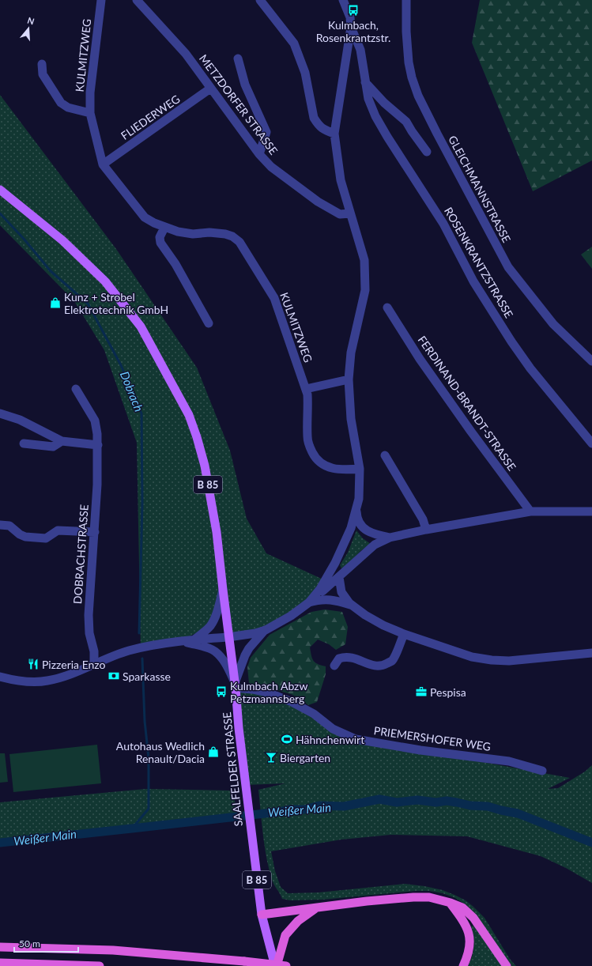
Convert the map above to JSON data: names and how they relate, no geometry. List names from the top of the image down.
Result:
{
  "streets": {
    "main road": ["B 85", "SAALFELDER STRASSE"],
    "street": [
      "KULMITZWEG",
      "METZDORFER STRASSE",
      "FLIEDERWEG",
      "GLEICHMANNSTRASSE",
      "ROSENKRANTZSTRASSE",
      "FERDINAND-BRANDT-STRASSE",
      "DOBRACHSTRASSE",
      "PRIEMERSHOFER WEG"
    ]
  },
  "crossings": [
    ["KULMITZWEG", "FLIEDERWEG"],
    ["METZDORFER STRASSE", "FLIEDERWEG"],
    ["PRIEMERSHOFER WEG", "SAALFELDER STRASSE"]
  ],
  "water": ["Dobrach", "Weißer Main"],
  "places": {
    "bus stop": ["Kulmbach, Rosenkrantzstr.", "Kulmbach Abzw Petzmannsberg"],
    "shop": ["Kunz + Strobel Elektrotechnik GmbH", "Autohaus Wedlich Renault/Dacia"],
    "restaurant": ["Pizzeria Enzo"],
    "bank": ["Sparkasse"],
    "office": ["Pespisa"],
    "sports": ["Hähnchenwirt"],
    "bar": ["Biergarten"]
  },
  "scale_bar": "50 m",
  "north": "top"
}
